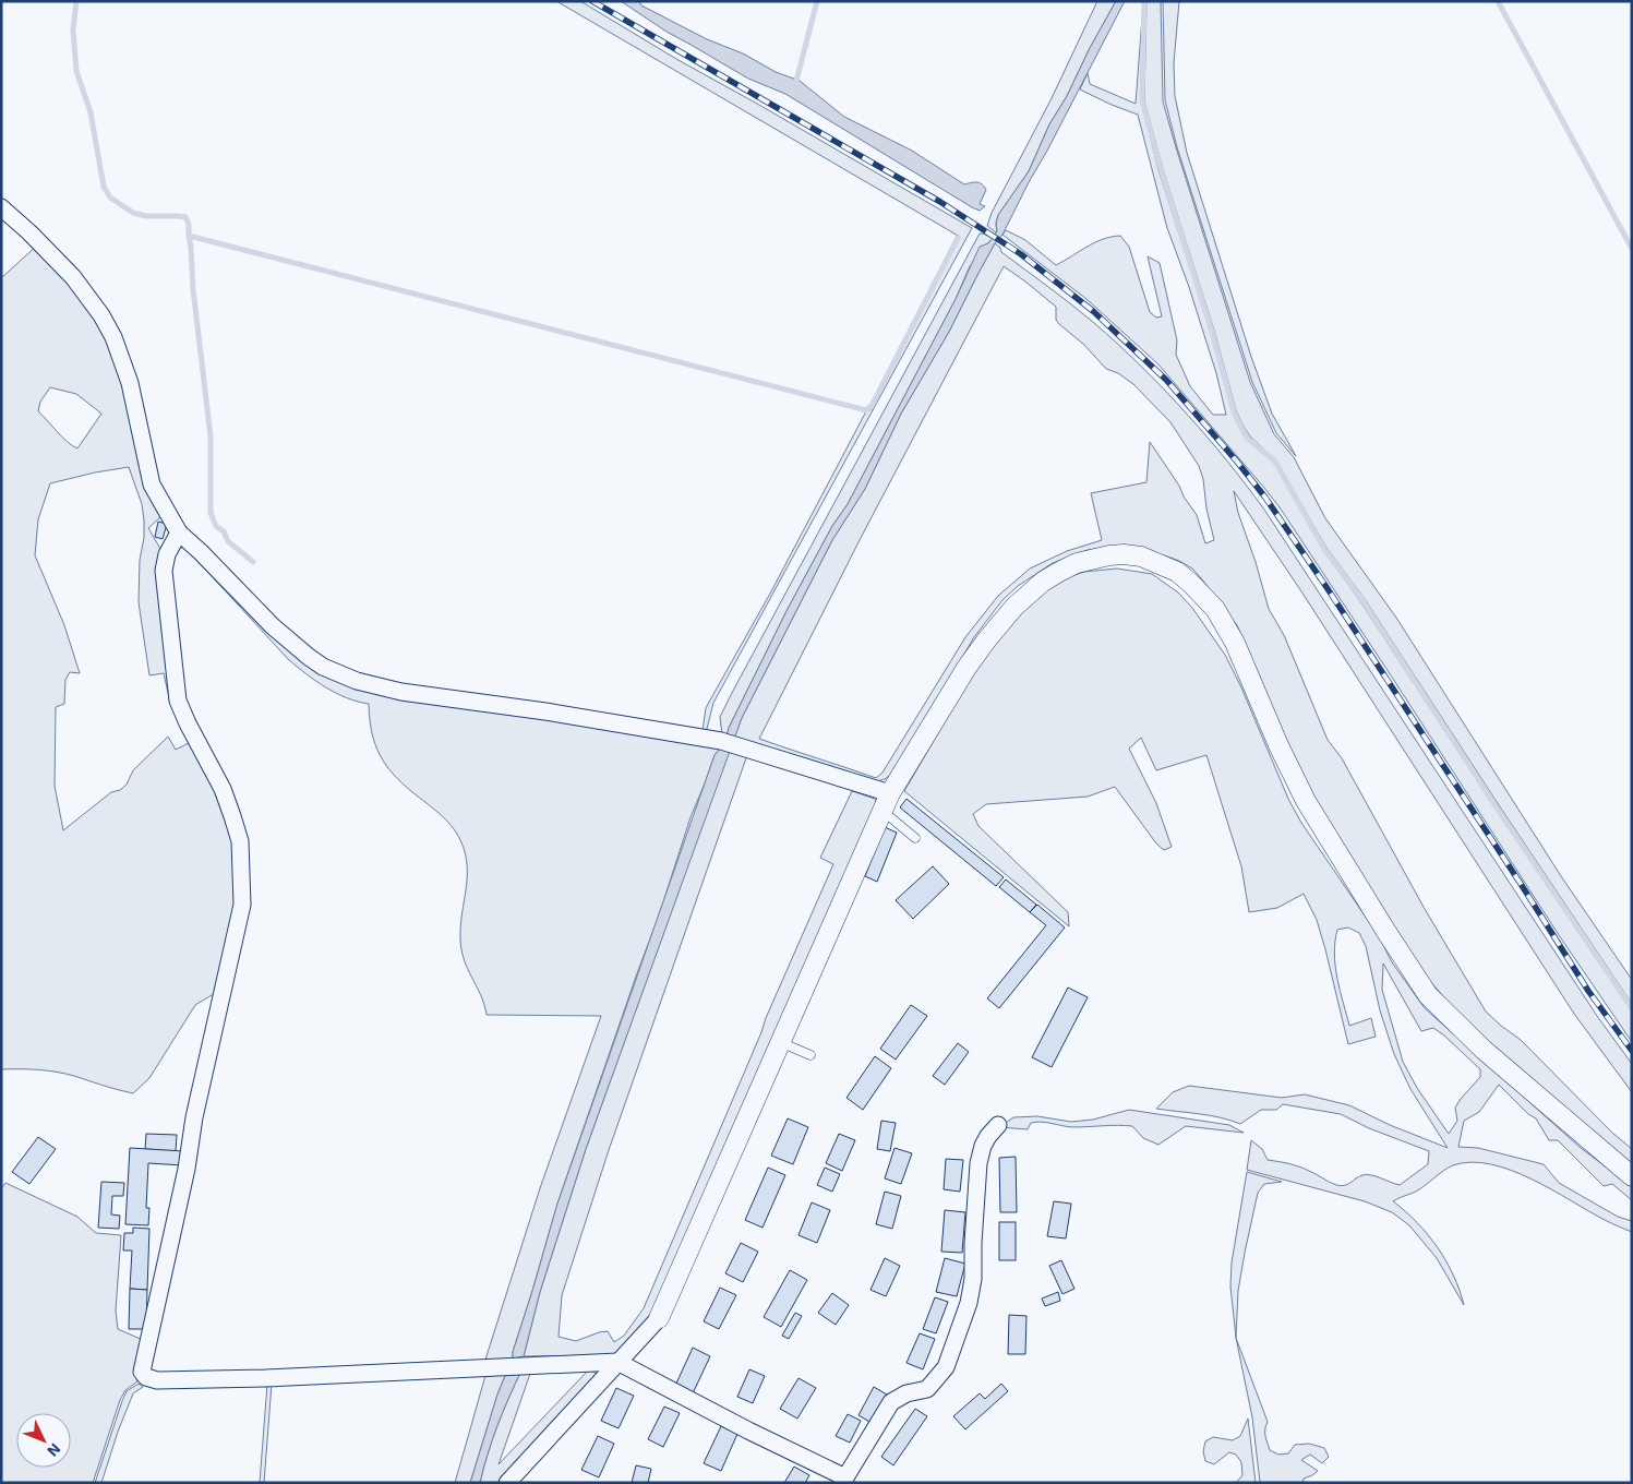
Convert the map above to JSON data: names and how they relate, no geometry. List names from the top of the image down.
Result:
{
  "north": "bottom right"
}
